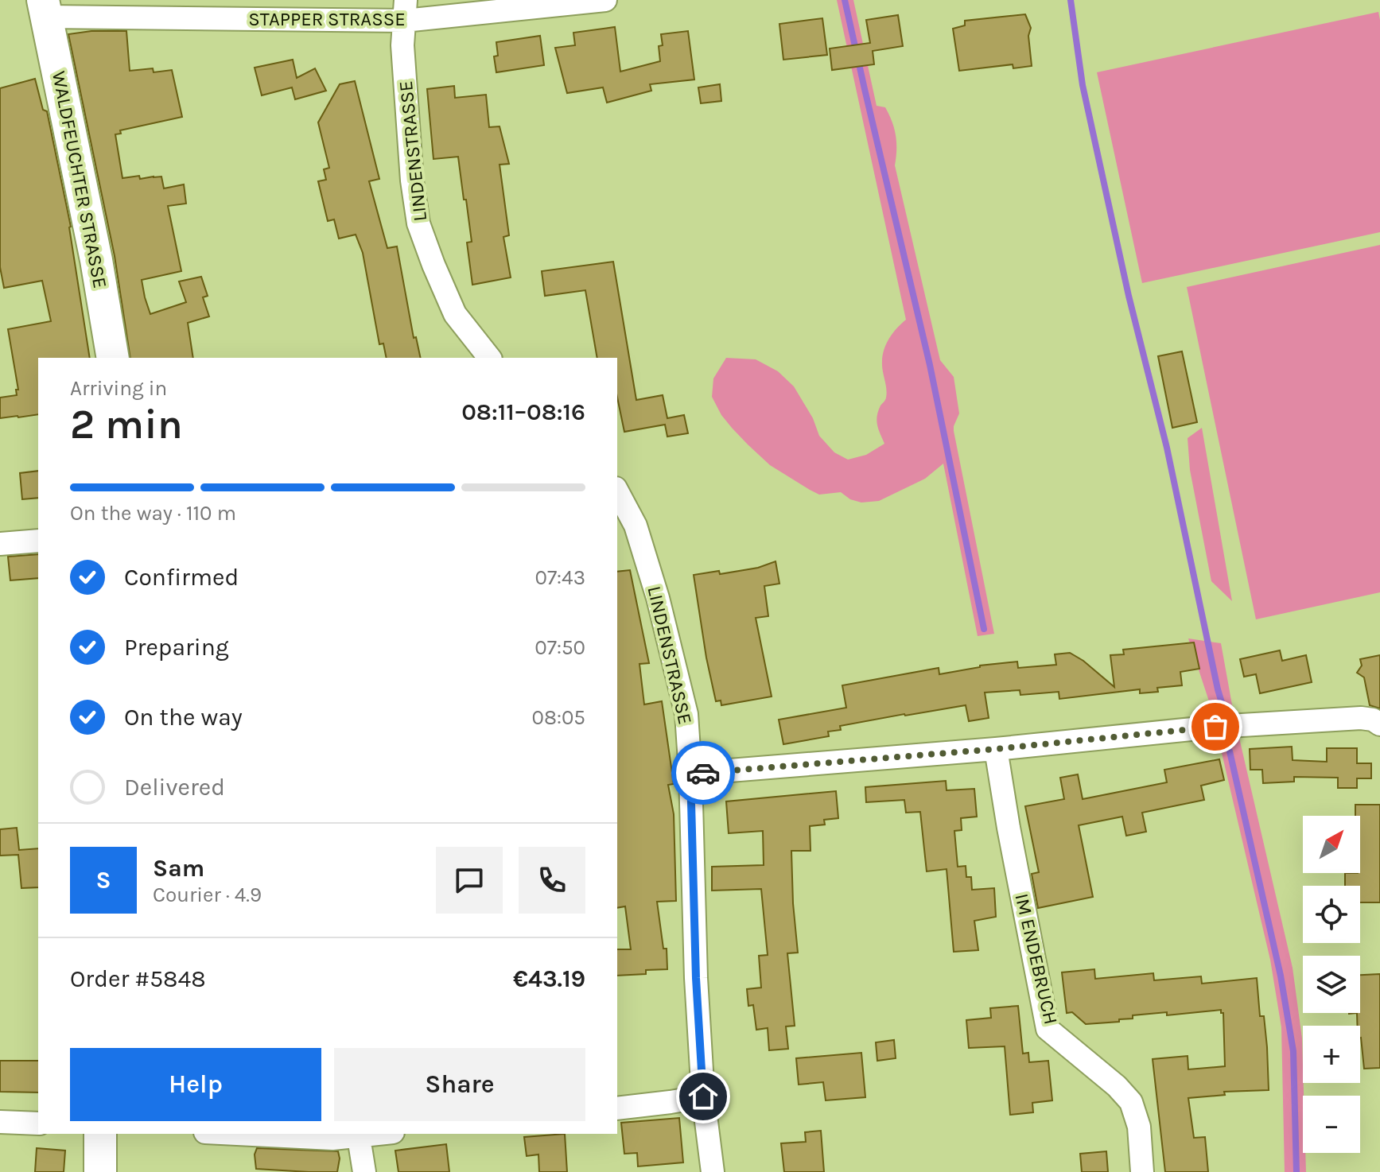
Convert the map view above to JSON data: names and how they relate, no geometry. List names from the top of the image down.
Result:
{
  "streets": {
    "street": [
      "STAPPER STRASSE",
      "LINDENSTRASSE",
      "WALDFEUCHTER STRASSE",
      "IM ENDEBRUCH"
    ]
  },
  "crossings": [
    ["STAPPER STRASSE", "LINDENSTRASSE"],
    ["STAPPER STRASSE", "WALDFEUCHTER STRASSE"]
  ],
  "north": "top right",
  "page": {
    "heading": ["2 min", "Arriving in", "08:11–08:16"],
    "panel": [
      "Sam",
      "Courier · 4.9",
      "Order #5848",
      "€43.19"
    ],
    "bar": "On the way · 110 m",
    "list": [
      ["Confirmed", "07:43"],
      ["Preparing", "07:50"],
      ["On the way", "08:05"],
      "Delivered"
    ],
    "map_buttons": ["+", "−"],
    "round": "S",
    "buttons": ["Help", "Share"]
  }
}
